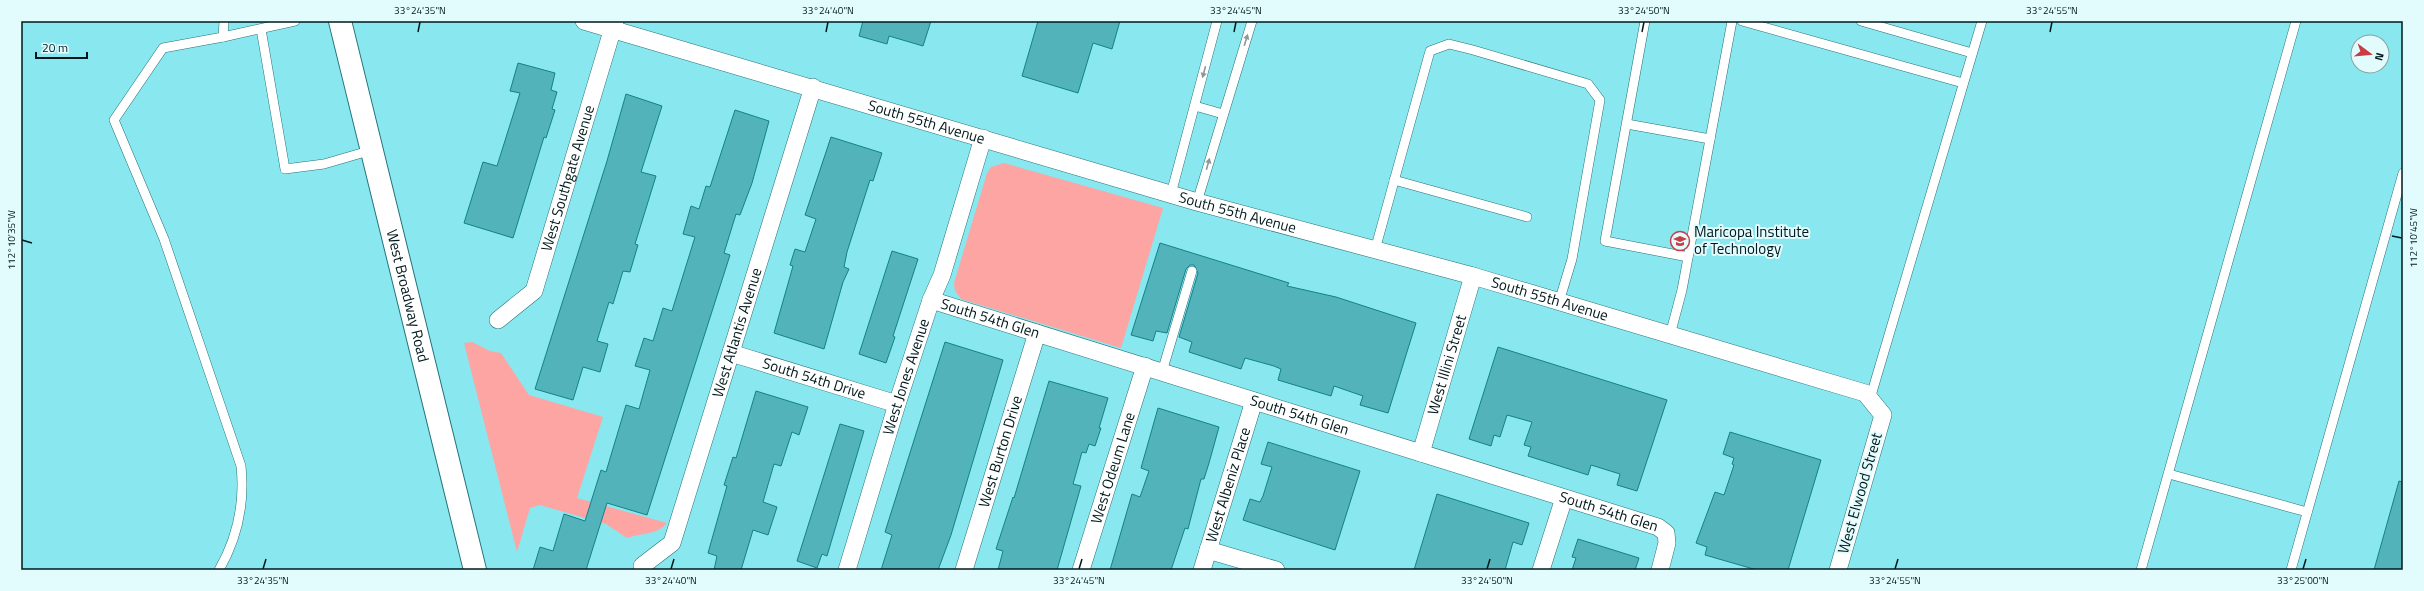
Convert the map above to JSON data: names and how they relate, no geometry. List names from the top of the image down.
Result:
{
  "streets": {
    "main road": ["West Broadway Road"],
    "street": [
      "South 55th Avenue",
      "West Southgate Avenue",
      "South 54th Glen",
      "West Atlantis Avenue",
      "West Illini Street",
      "West Jones Avenue",
      "South 54th Drive",
      "West Burton Drive",
      "West Odeum Lane",
      "West Albeniz Place",
      "West Elwood Street"
    ]
  },
  "crossings": [
    ["South 55th Avenue", "West Southgate Avenue"],
    ["South 55th Avenue", "West Atlantis Avenue"],
    ["South 55th Avenue", "West Illini Street"],
    ["South 55th Avenue", "West Jones Avenue"],
    ["South 55th Avenue", "West Elwood Street"],
    ["South 54th Glen", "West Illini Street"],
    ["South 54th Glen", "West Jones Avenue"],
    ["South 54th Glen", "West Burton Drive"],
    ["South 54th Glen", "West Odeum Lane"],
    ["South 54th Glen", "West Albeniz Place"],
    ["West Atlantis Avenue", "South 54th Drive"],
    ["West Jones Avenue", "South 54th Drive"]
  ],
  "places": {
    "school or university": ["Maricopa Institute of Technology"]
  },
  "scale_bar": "20 m",
  "north": "right",
  "coordinates": [
    "33°24'35\"N",
    "33°24'40\"N",
    "33°24'45\"N",
    "33°24'50\"N",
    "33°24'55\"N",
    "112°10'45\"W",
    "112°10'35\"W",
    "33°25'00\"N"
  ]
}
